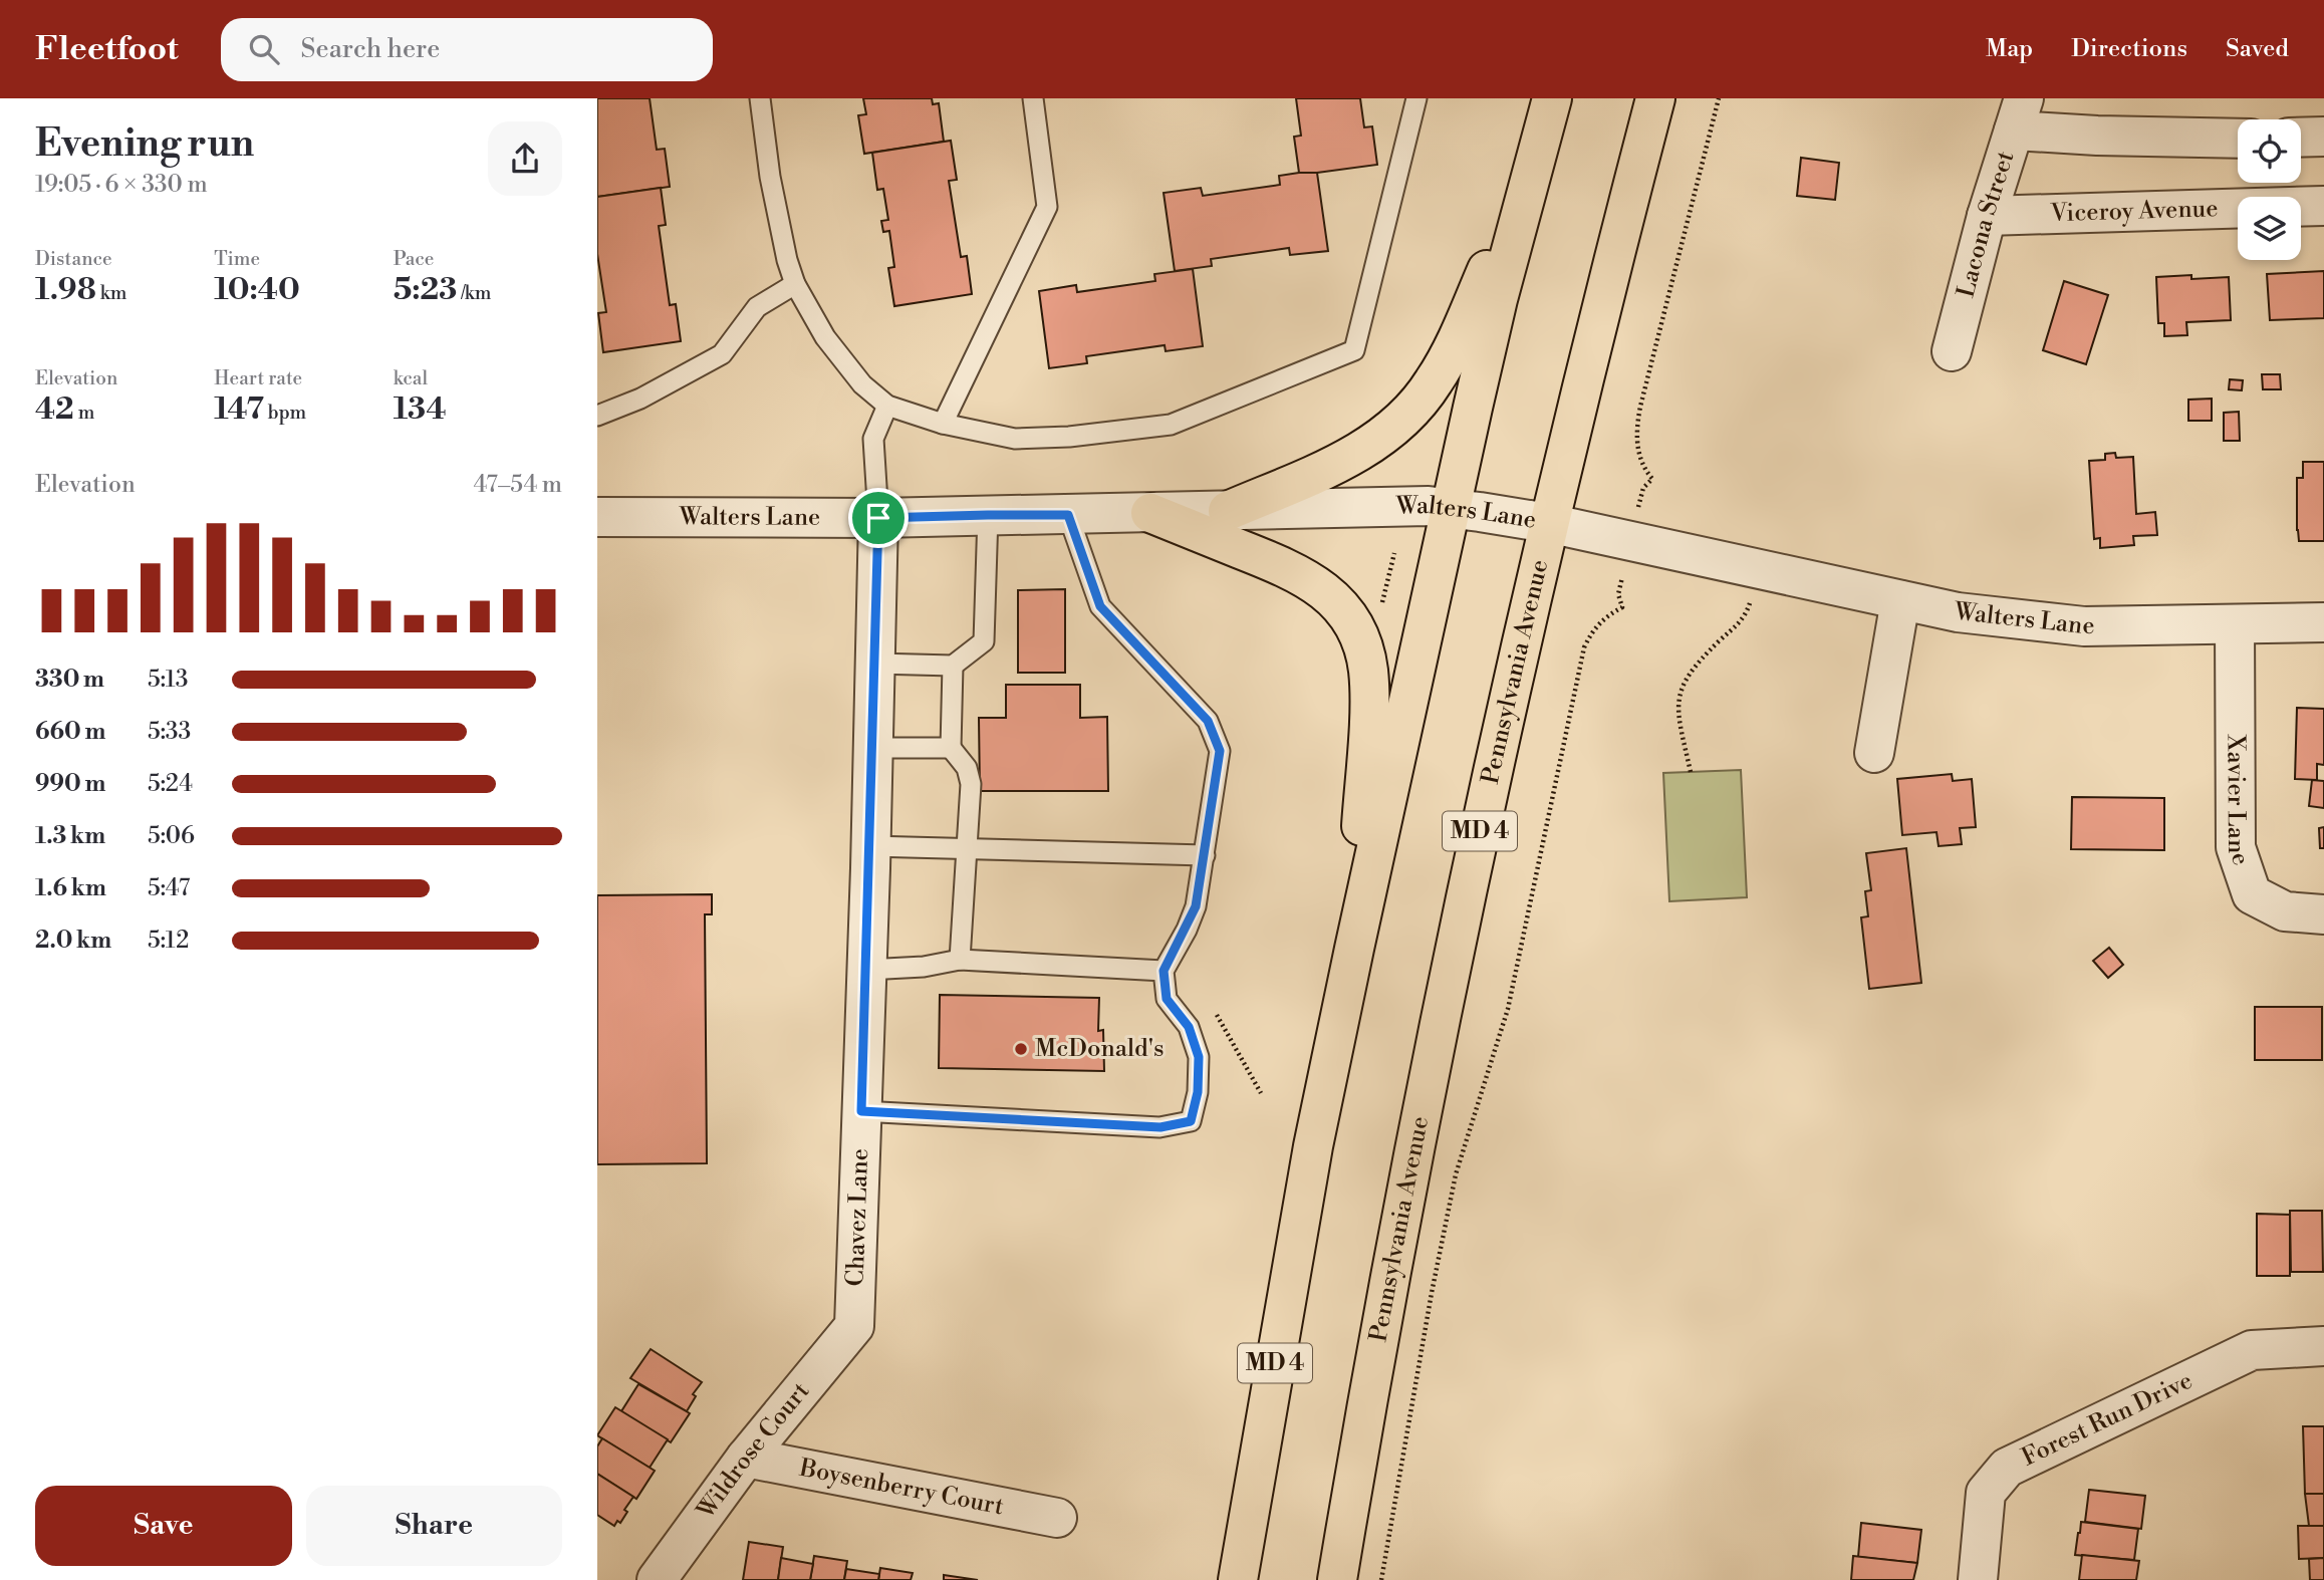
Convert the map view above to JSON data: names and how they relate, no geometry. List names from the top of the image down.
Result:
{
  "streets": {
    "highway": ["Pennsylvania Avenue", "MD 4"],
    "street": [
      "Viceroy Avenue",
      "Lacona Street",
      "Walters Lane",
      "Xavier Lane",
      "Chavez Lane",
      "Forest Run Drive",
      "Wildrose Court",
      "Boysenberry Court"
    ]
  },
  "crossings": [
    ["Viceroy Avenue", "Lacona Street"],
    ["Walters Lane", "Pennsylvania Avenue"],
    ["Walters Lane", "Xavier Lane"],
    ["Walters Lane", "MD 4"],
    ["Walters Lane", "Chavez Lane"],
    ["Chavez Lane", "Wildrose Court"],
    ["Wildrose Court", "Boysenberry Court"]
  ],
  "places": ["McDonald's"],
  "page": {
    "header": "Fleetfoot",
    "search": "Search here",
    "nav": ["Map", "Directions", "Saved"],
    "heading": ["Evening run", "19:05 · 6 × 330 m"],
    "stats": [
      ["Distance", "1.98 km"],
      ["Time", "10:40"],
      ["Pace", "5:23 /km"],
      ["Elevation", "42 m"],
      ["Heart rate", "147 bpm"],
      ["kcal", "134"]
    ],
    "chart": ["Elevation", "47–54 m"],
    "list": [
      {
        "name": "330 m",
        "note": "5:13"
      },
      {
        "name": "660 m",
        "note": "5:33"
      },
      {
        "name": "990 m",
        "note": "5:24"
      },
      {
        "name": "1.3 km",
        "note": "5:06"
      },
      {
        "name": "1.6 km",
        "note": "5:47"
      },
      {
        "name": "2.0 km",
        "note": "5:12"
      }
    ],
    "buttons": ["Save", "Share"]
  }
}
